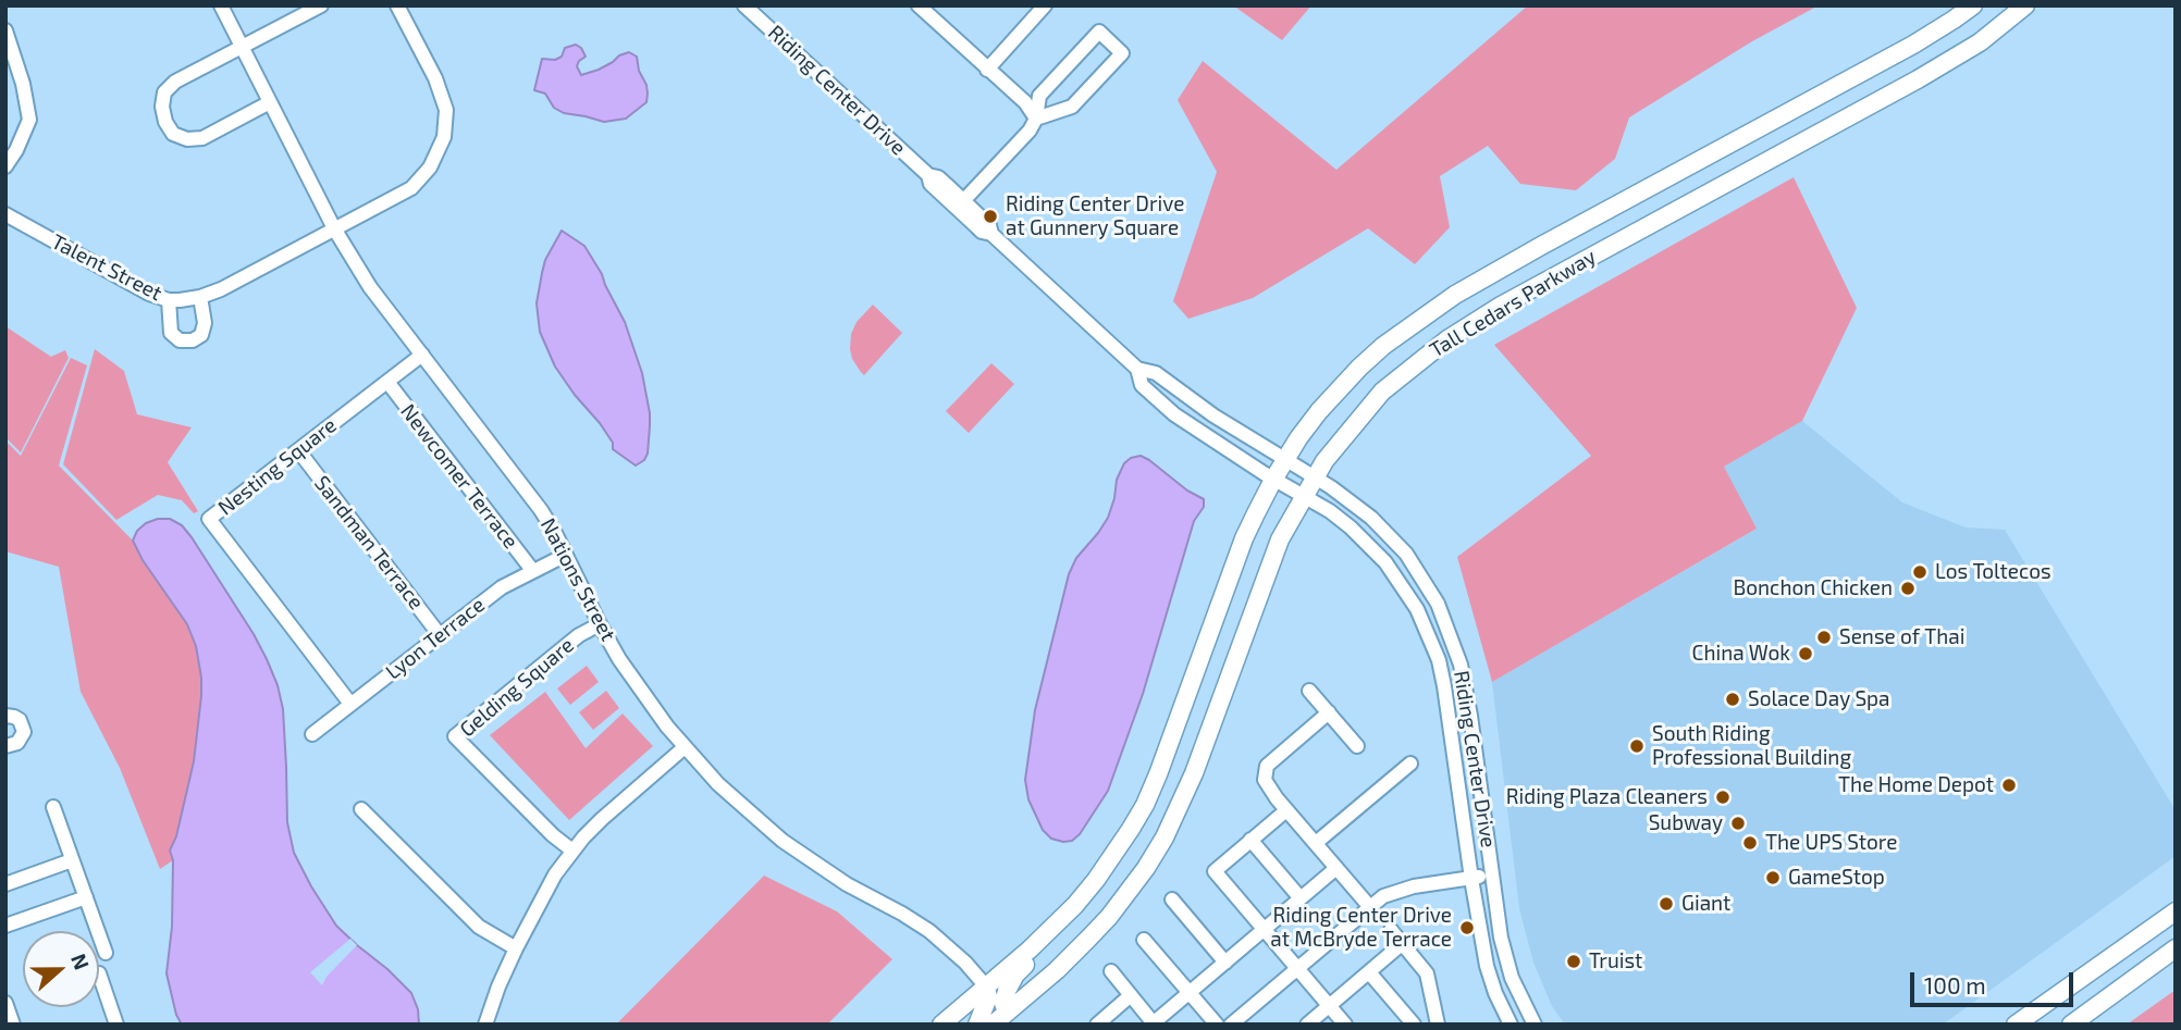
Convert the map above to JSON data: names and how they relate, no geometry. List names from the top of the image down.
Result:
{
  "streets": {
    "main road": ["Tall Cedars Parkway"],
    "street": [
      "Riding Center Drive",
      "Talent Street",
      "Nesting Square",
      "Newcomer Terrace",
      "Sandman Terrace",
      "Nations Street",
      "Lyon Terrace",
      "Gelding Square"
    ]
  },
  "crossings": [
    ["Riding Center Drive", "Tall Cedars Parkway"],
    ["Talent Street", "Nations Street"],
    ["Tall Cedars Parkway", "Nations Street"],
    ["Nesting Square", "Newcomer Terrace"],
    ["Nesting Square", "Sandman Terrace"],
    ["Nesting Square", "Nations Street"],
    ["Nesting Square", "Lyon Terrace"],
    ["Newcomer Terrace", "Lyon Terrace"],
    ["Sandman Terrace", "Lyon Terrace"],
    ["Nations Street", "Lyon Terrace"],
    ["Nations Street", "Gelding Square"]
  ],
  "places": [
    "Riding Center Drive at Gunnery Square",
    "Los Toltecos",
    "Bonchon Chicken",
    "Sense of Thai",
    "China Wok",
    "Solace Day Spa",
    "South Riding Professional Building",
    "The Home Depot",
    "Riding Plaza Cleaners",
    "Subway",
    "The UPS Store",
    "GameStop",
    "Giant",
    "Riding Center Drive at McBryde Terrace",
    "Truist"
  ],
  "scale_bar": "100 m",
  "north": "right"
}
